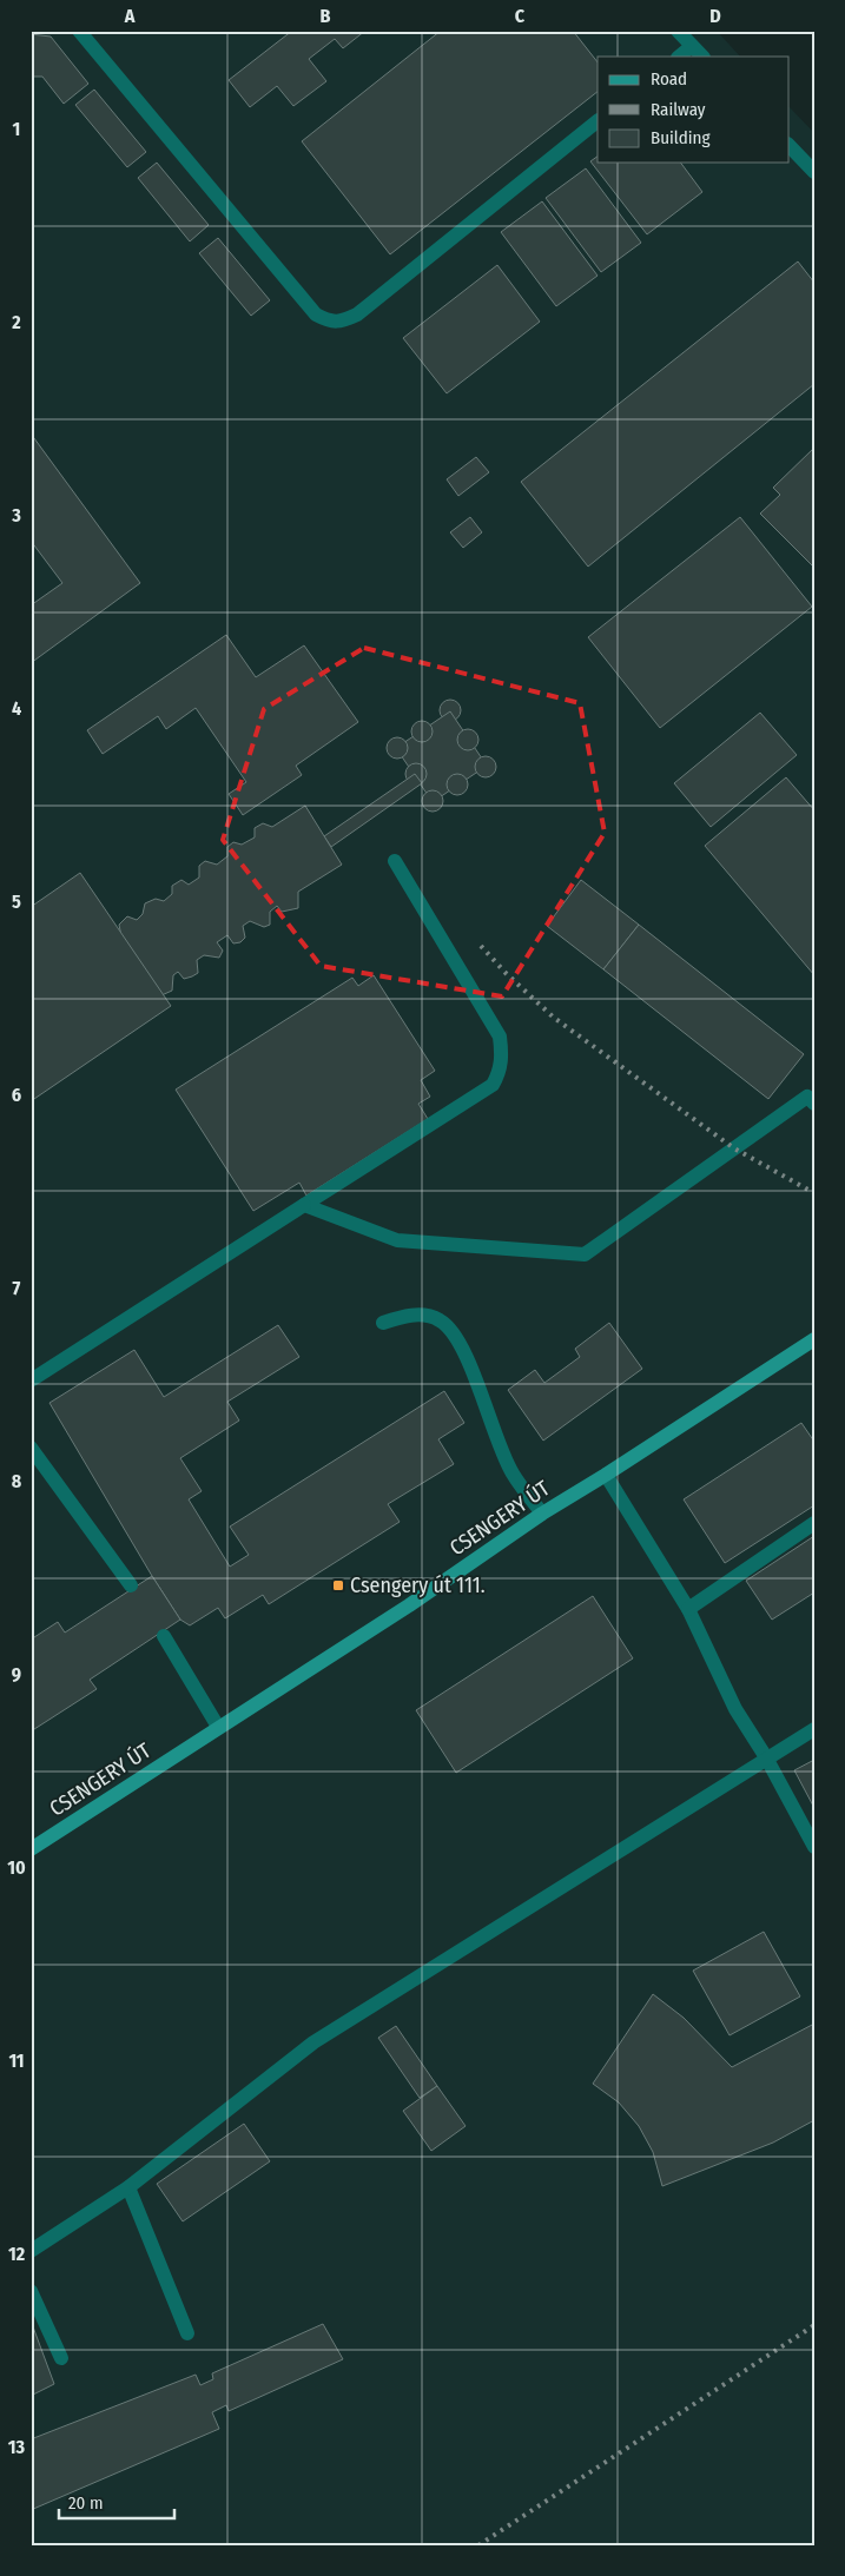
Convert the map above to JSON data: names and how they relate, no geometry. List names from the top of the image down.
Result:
{
  "streets": {
    "main road": ["CSENGERY ÚT"]
  },
  "places": {
    "transit": ["Csengery út 111."]
  },
  "legend": ["Road", "Railway", "Building"],
  "scale_bar": "20 m",
  "grid": {
    "columns": [
      "A",
      "B",
      "C",
      "D"
    ],
    "rows": [
      "1",
      "2",
      "3",
      "4",
      "5",
      "6",
      "7",
      "8",
      "9",
      "10",
      "11",
      "12",
      "13"
    ]
  }
}
